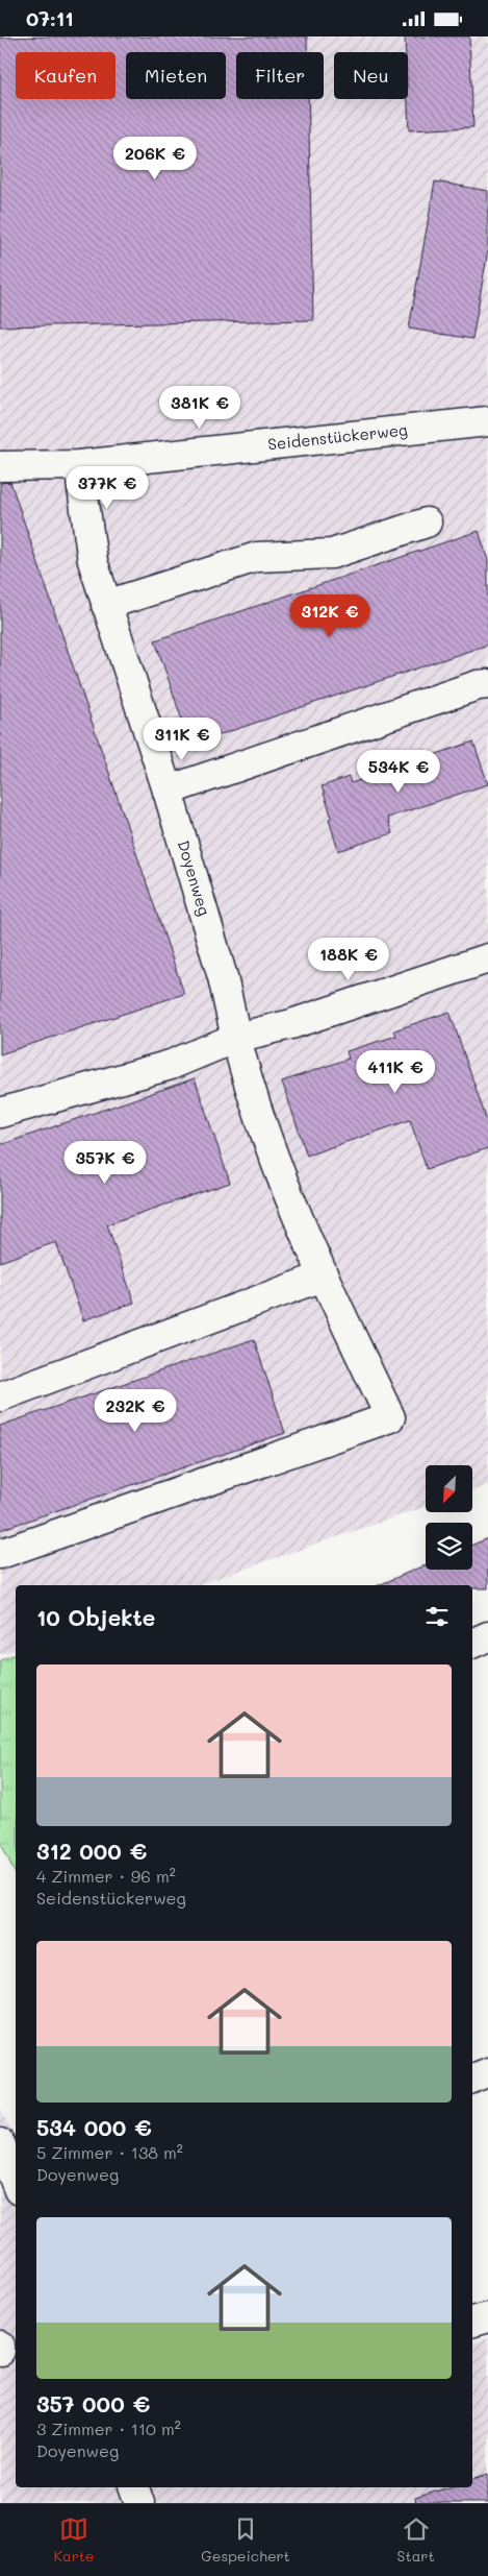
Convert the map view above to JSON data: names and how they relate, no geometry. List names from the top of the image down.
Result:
{
  "streets": {
    "street": ["Seidenstückerweg", "Doyenweg"]
  },
  "crossings": [
    ["Seidenstückerweg", "Doyenweg"]
  ],
  "north": "bottom left",
  "page": {
    "status": "07:11",
    "chip": [
      "Kaufen",
      "Mieten",
      "Filter",
      "Neu"
    ],
    "price": [
      "206K €",
      "381K €",
      "377K €",
      "312K €",
      "311K €",
      "534K €",
      "188K €",
      "411K €",
      "357K €",
      "232K €"
    ],
    "heading": "10 Objekte",
    "list": [
      {
        "name": "312 000 €",
        "note": "4 Zimmer · 96 m² · Seidenstückerweg"
      },
      {
        "name": "534 000 €",
        "note": "5 Zimmer · 138 m² · Doyenweg"
      },
      {
        "name": "357 000 €",
        "note": "3 Zimmer · 110 m² · Doyenweg"
      }
    ],
    "tabs": ["Karte", "Gespeichert", "Start"]
  }
}
